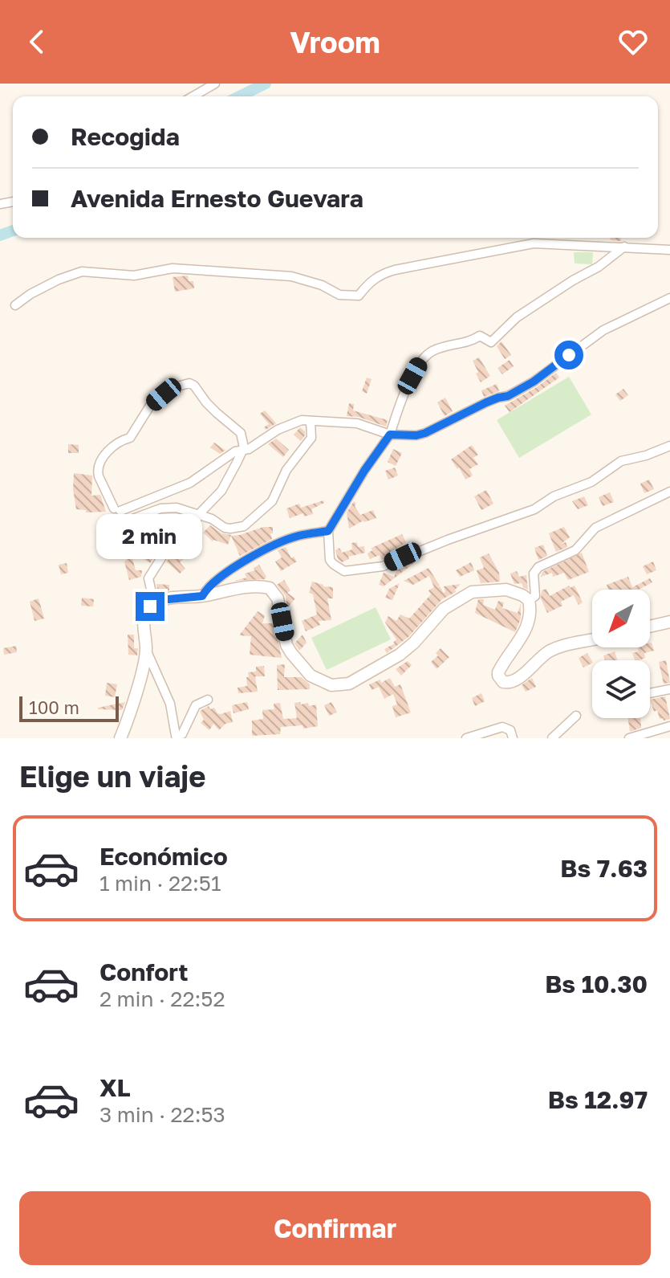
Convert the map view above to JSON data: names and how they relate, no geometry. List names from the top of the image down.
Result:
{
  "scale_bar": "100 m",
  "north": "bottom left",
  "page": {
    "header": "Vroom",
    "banner": ["Recogida", "Avenida Ernesto Guevara"],
    "bubble": "2 min",
    "scale": "100 m",
    "heading": "Elige un viaje",
    "list": [
      {
        "name": "Económico",
        "note": "1 min · 22:51",
        "value": "Bs 7.63"
      },
      {
        "name": "Confort",
        "note": "2 min · 22:52",
        "value": "Bs 10.30"
      },
      {
        "name": "XL",
        "note": "3 min · 22:53",
        "value": "Bs 12.97"
      }
    ],
    "buttons": "Confirmar"
  }
}
